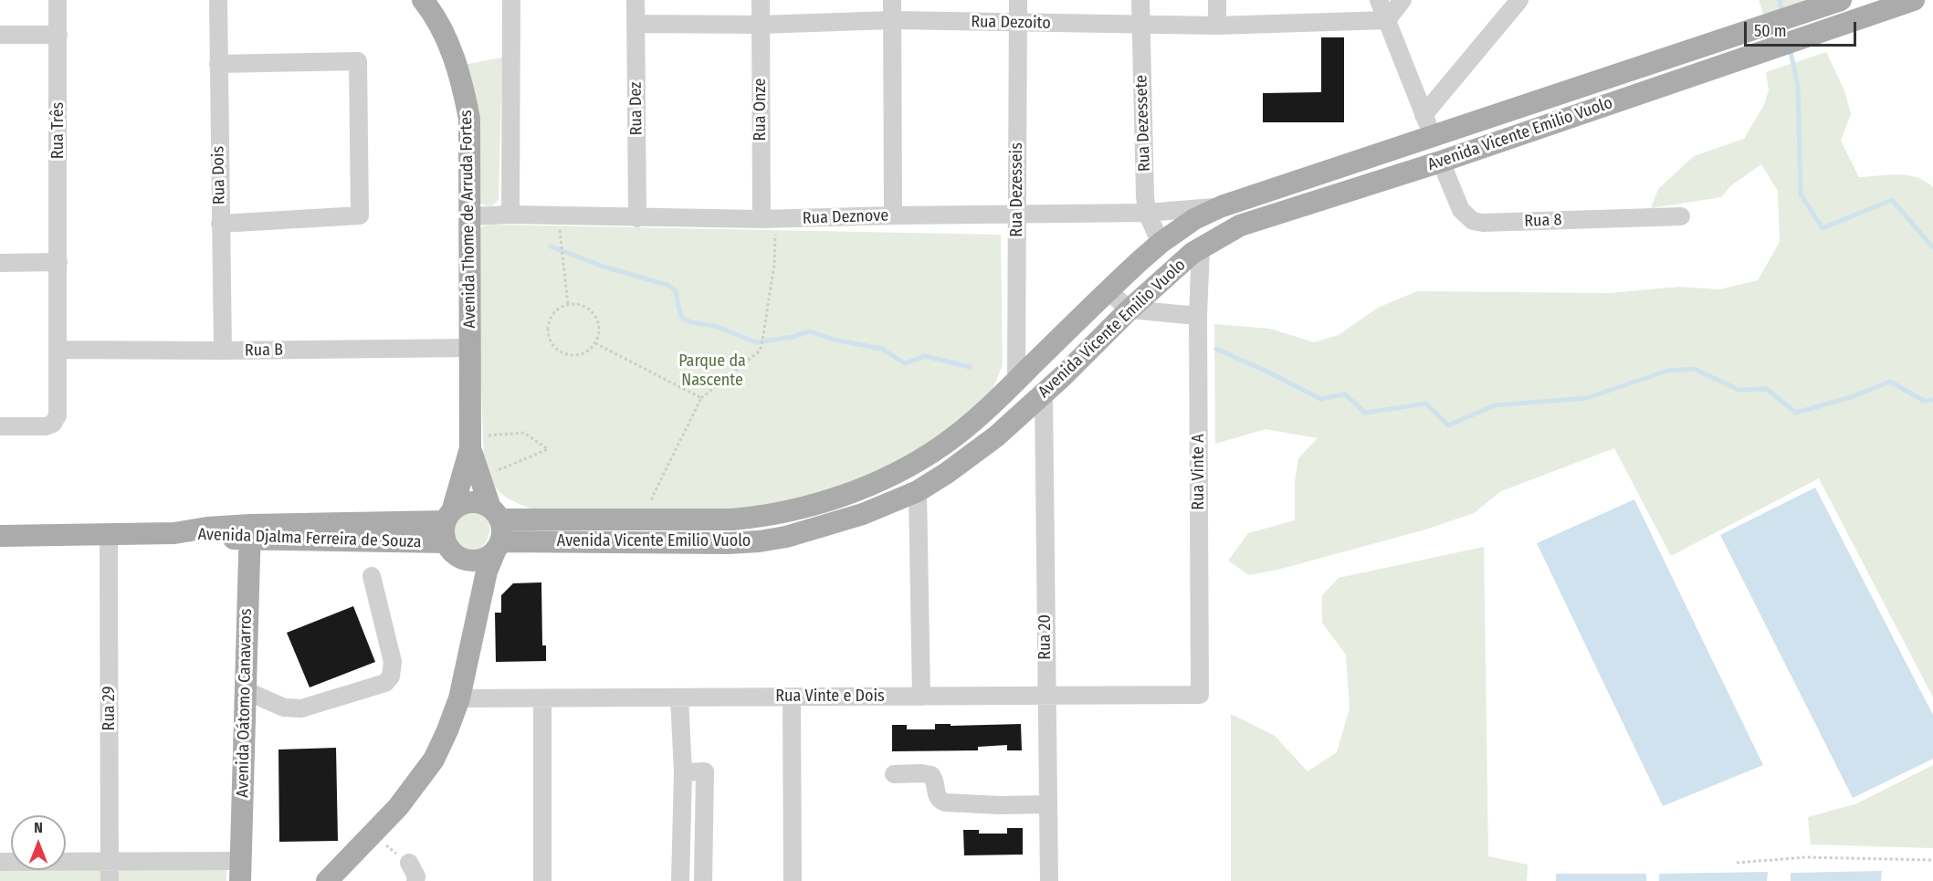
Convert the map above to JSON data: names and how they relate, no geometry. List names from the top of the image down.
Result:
{
  "streets": {
    "main road": [
      "Avenida Vicente Emilio Vuolo",
      "Avenida Thome de Arruda Fortes",
      "Avenida Djalma Ferreira de Souza",
      "Avenida Oátomo Canavarros"
    ],
    "street": [
      "Rua Dezoito",
      "Rua Dez",
      "Rua Onze",
      "Rua Dezessete",
      "Rua Três",
      "Rua Dois",
      "Rua Dezesseis",
      "Rua Deznove",
      "Rua 8",
      "Rua B",
      "Rua Vinte A",
      "Rua 20",
      "Rua Vinte e Dois",
      "Rua 29"
    ]
  },
  "crossings": [
    ["Rua Dezoito", "Rua Dez"],
    ["Rua Dezoito", "Rua Onze"],
    ["Rua Dezoito", "Rua Dezessete"],
    ["Rua Dezoito", "Rua Dezesseis"],
    ["Rua Dez", "Rua Deznove"],
    ["Rua Onze", "Rua Deznove"],
    ["Rua Dezessete", "Avenida Vicente Emilio Vuolo"],
    ["Rua Dezessete", "Rua Deznove"],
    ["Rua Três", "Rua B"],
    ["Avenida Vicente Emilio Vuolo", "Rua Dezesseis"],
    ["Avenida Vicente Emilio Vuolo", "Rua Deznove"],
    ["Avenida Vicente Emilio Vuolo", "Avenida Thome de Arruda Fortes"],
    ["Avenida Vicente Emilio Vuolo", "Rua 8"],
    ["Avenida Vicente Emilio Vuolo", "Rua Vinte A"],
    ["Avenida Vicente Emilio Vuolo", "Avenida Djalma Ferreira de Souza"],
    ["Avenida Vicente Emilio Vuolo", "Rua 20"],
    ["Rua Dois", "Rua B"],
    ["Rua Dezesseis", "Rua Deznove"],
    ["Rua Deznove", "Avenida Thome de Arruda Fortes"],
    ["Avenida Thome de Arruda Fortes", "Rua B"],
    ["Avenida Thome de Arruda Fortes", "Avenida Djalma Ferreira de Souza"],
    ["Rua Vinte A", "Rua Vinte e Dois"],
    ["Avenida Djalma Ferreira de Souza", "Avenida Oátomo Canavarros"],
    ["Avenida Djalma Ferreira de Souza", "Rua 29"],
    ["Rua 20", "Rua Vinte e Dois"]
  ],
  "parks": ["Parque da Nascente"],
  "scale_bar": "50 m",
  "north": "top"
}
